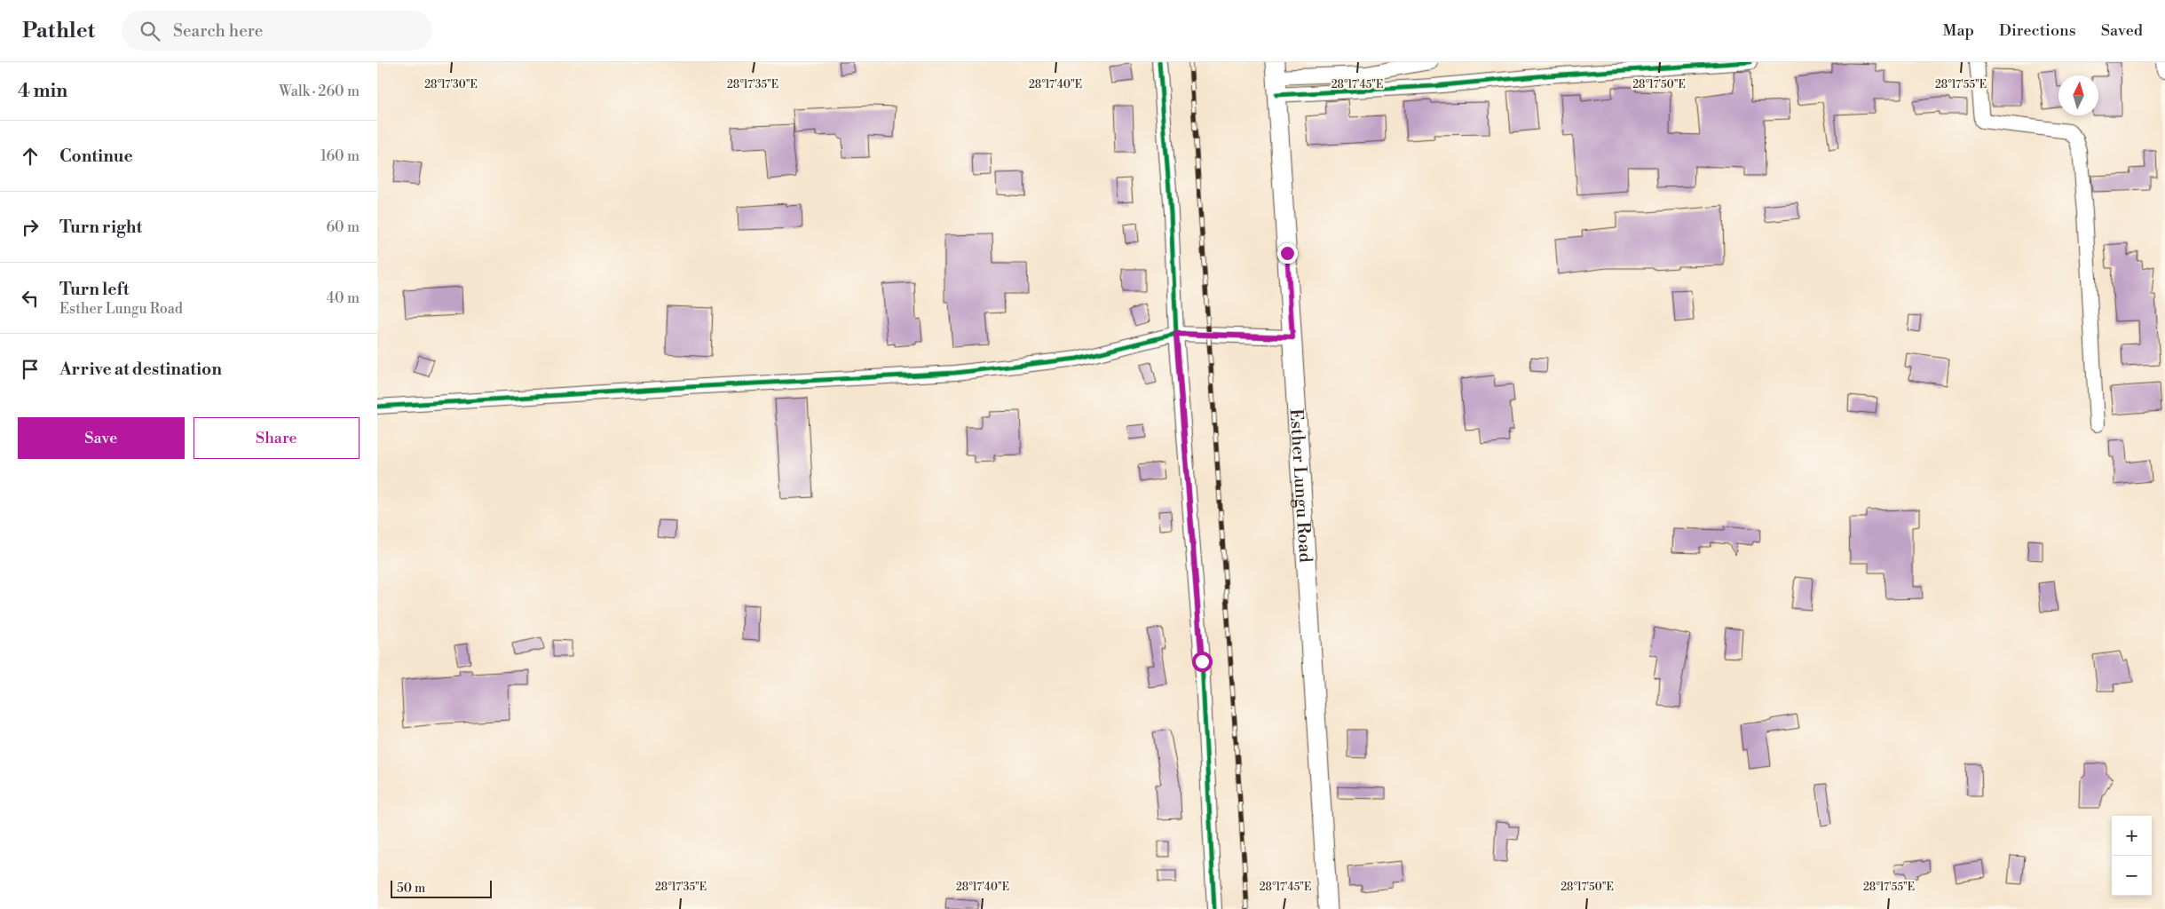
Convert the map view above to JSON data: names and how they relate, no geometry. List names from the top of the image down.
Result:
{
  "streets": {
    "street": ["Esther Lungu Road"]
  },
  "scale_bar": "50 m",
  "north": "top",
  "page": {
    "header": "Pathlet",
    "search": "Search here",
    "nav": ["Map", "Directions", "Saved"],
    "heading": ["4 min", "Walk · 260 m"],
    "list": [
      ["Continue", "160 m"],
      ["Turn right", "60 m"],
      ["Turn left", "Esther Lungu Road", "40 m"],
      "Arrive at destination"
    ],
    "buttons": ["Save", "Share"],
    "map_buttons": ["+", "−"],
    "scale": "50 m"
  },
  "coordinates": [
    "28°17'30\"E",
    "28°17'35\"E",
    "28°17'40\"E",
    "28°17'45\"E",
    "28°17'50\"E",
    "28°17'55\"E"
  ]
}
